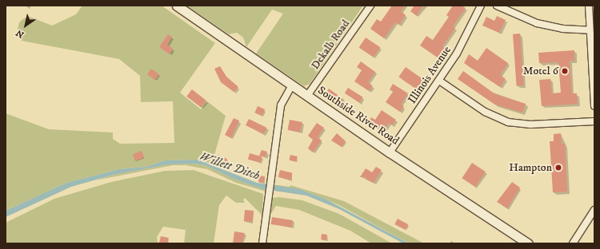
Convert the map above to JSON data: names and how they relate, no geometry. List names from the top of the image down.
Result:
{
  "streets": {
    "main road": ["Southside River Road"],
    "street": ["Dekalb Road", "Illinois Avenue"]
  },
  "crossings": [
    ["Dekalb Road", "Southside River Road"],
    ["Illinois Avenue", "Southside River Road"]
  ],
  "water": ["Willett Ditch"],
  "places": ["Motel 6", "Hampton"],
  "north": "bottom left"
}
